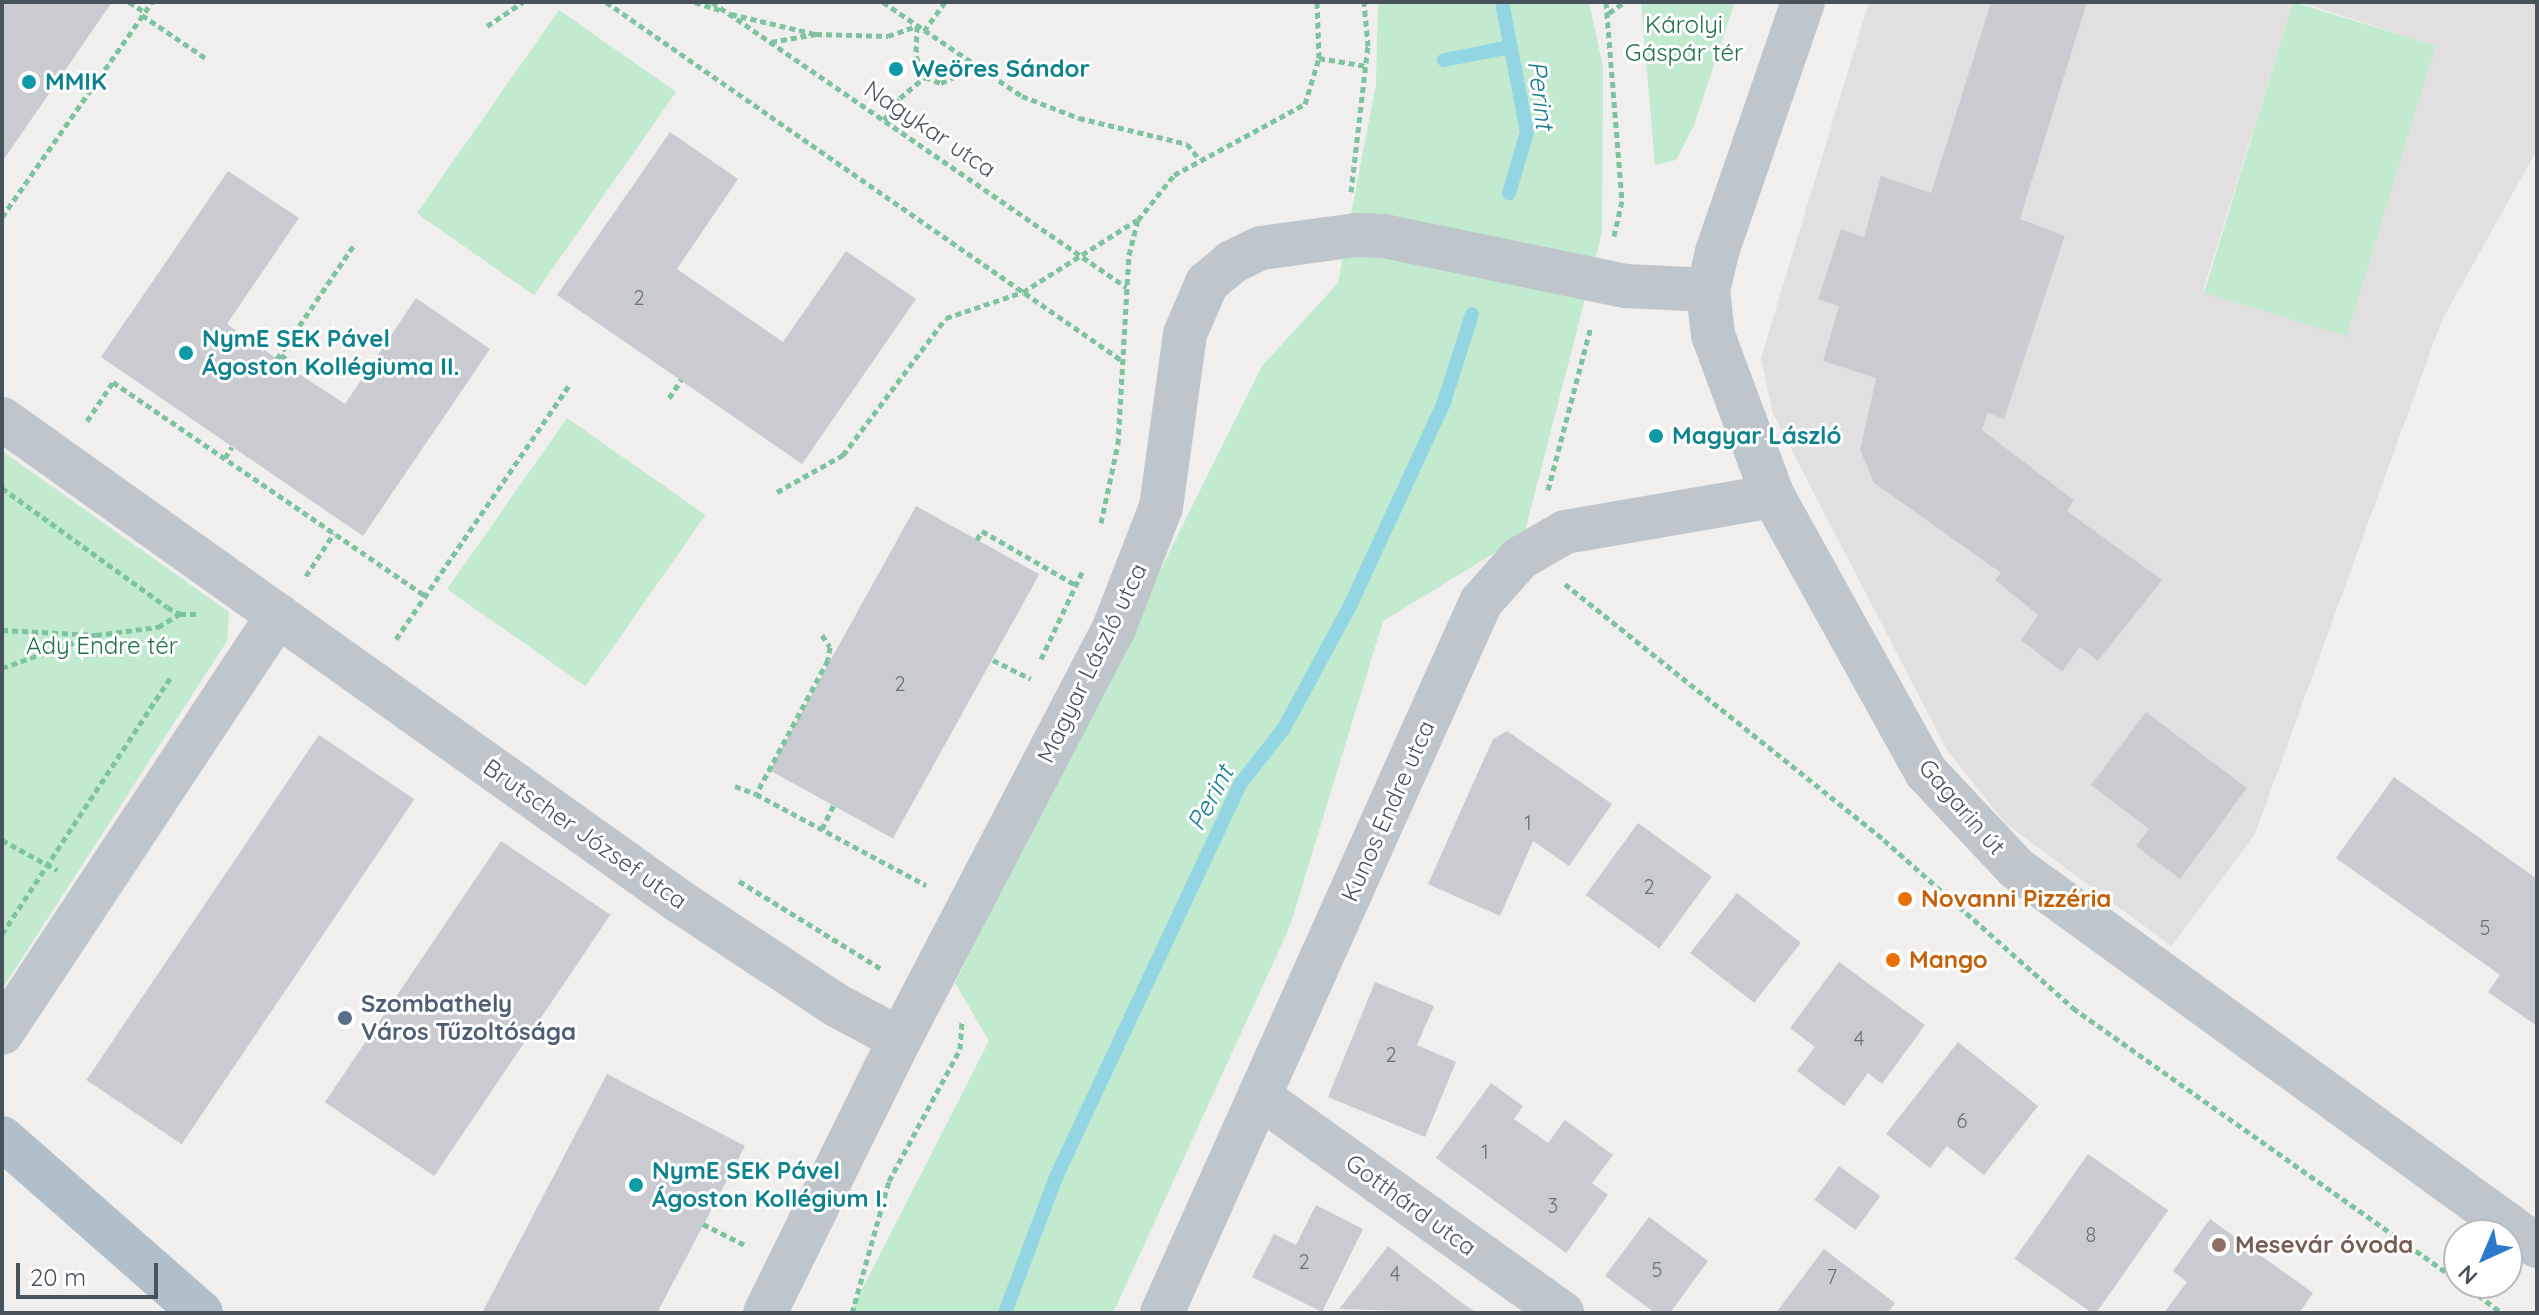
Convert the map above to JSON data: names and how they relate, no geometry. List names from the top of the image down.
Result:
{
  "streets": {
    "street": [
      "Magyar László utca",
      "Gagarin út",
      "Kunos Endre utca",
      "Brutscher József utca",
      "Gotthárd utca"
    ],
    "path": ["Nagykar utca"]
  },
  "crossings": [
    ["Magyar László utca", "Gagarin út"],
    ["Magyar László utca", "Brutscher József utca"],
    ["Gagarin út", "Kunos Endre utca"],
    ["Kunos Endre utca", "Gotthárd utca"]
  ],
  "water": ["Perint"],
  "parks": ["Károlyi Gáspár tér", "Ady Endre tér"],
  "places": [
    "Weöres Sándor",
    "MMIK",
    "NymE SEK Pável Ágoston Kollégiuma II.",
    "Magyar László",
    "Novanni Pizzéria",
    "Mango",
    "Szombathely Város Tűzoltósága",
    "NymE SEK Pável Ágoston Kollégium I.",
    "Mesevár óvoda"
  ],
  "house_numbers": [
    "2",
    "2",
    "1",
    "2",
    "5",
    "4",
    "2",
    "6",
    "1",
    "3",
    "8",
    "2",
    "5",
    "4",
    "7"
  ],
  "scale_bar": "20 m",
  "north": "bottom left"
}
